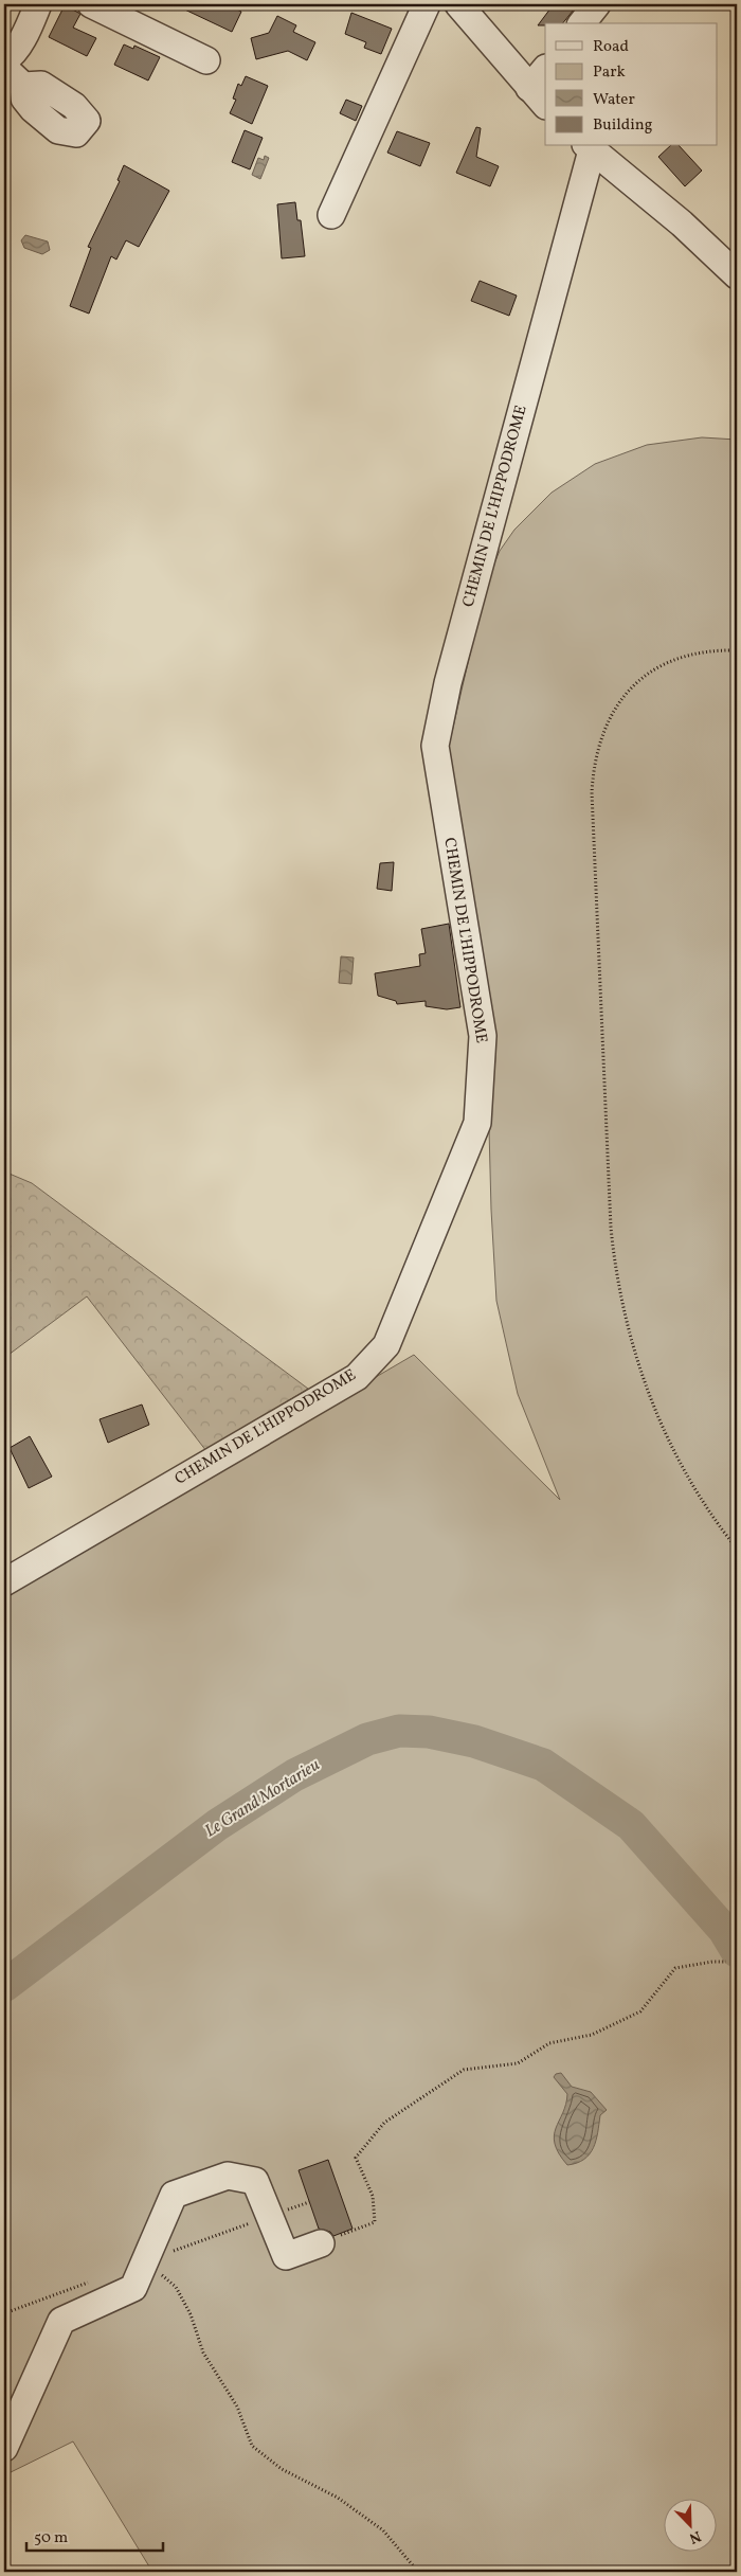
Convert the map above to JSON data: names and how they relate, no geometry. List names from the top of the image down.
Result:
{
  "streets": {
    "street": ["CHEMIN DE L'HIPPODROME"]
  },
  "water": ["Le Grand Mortarieu"],
  "legend": [
    "Road",
    "Park",
    "Water",
    "Building"
  ],
  "scale_bar": "50 m",
  "north": "bottom right"
}
